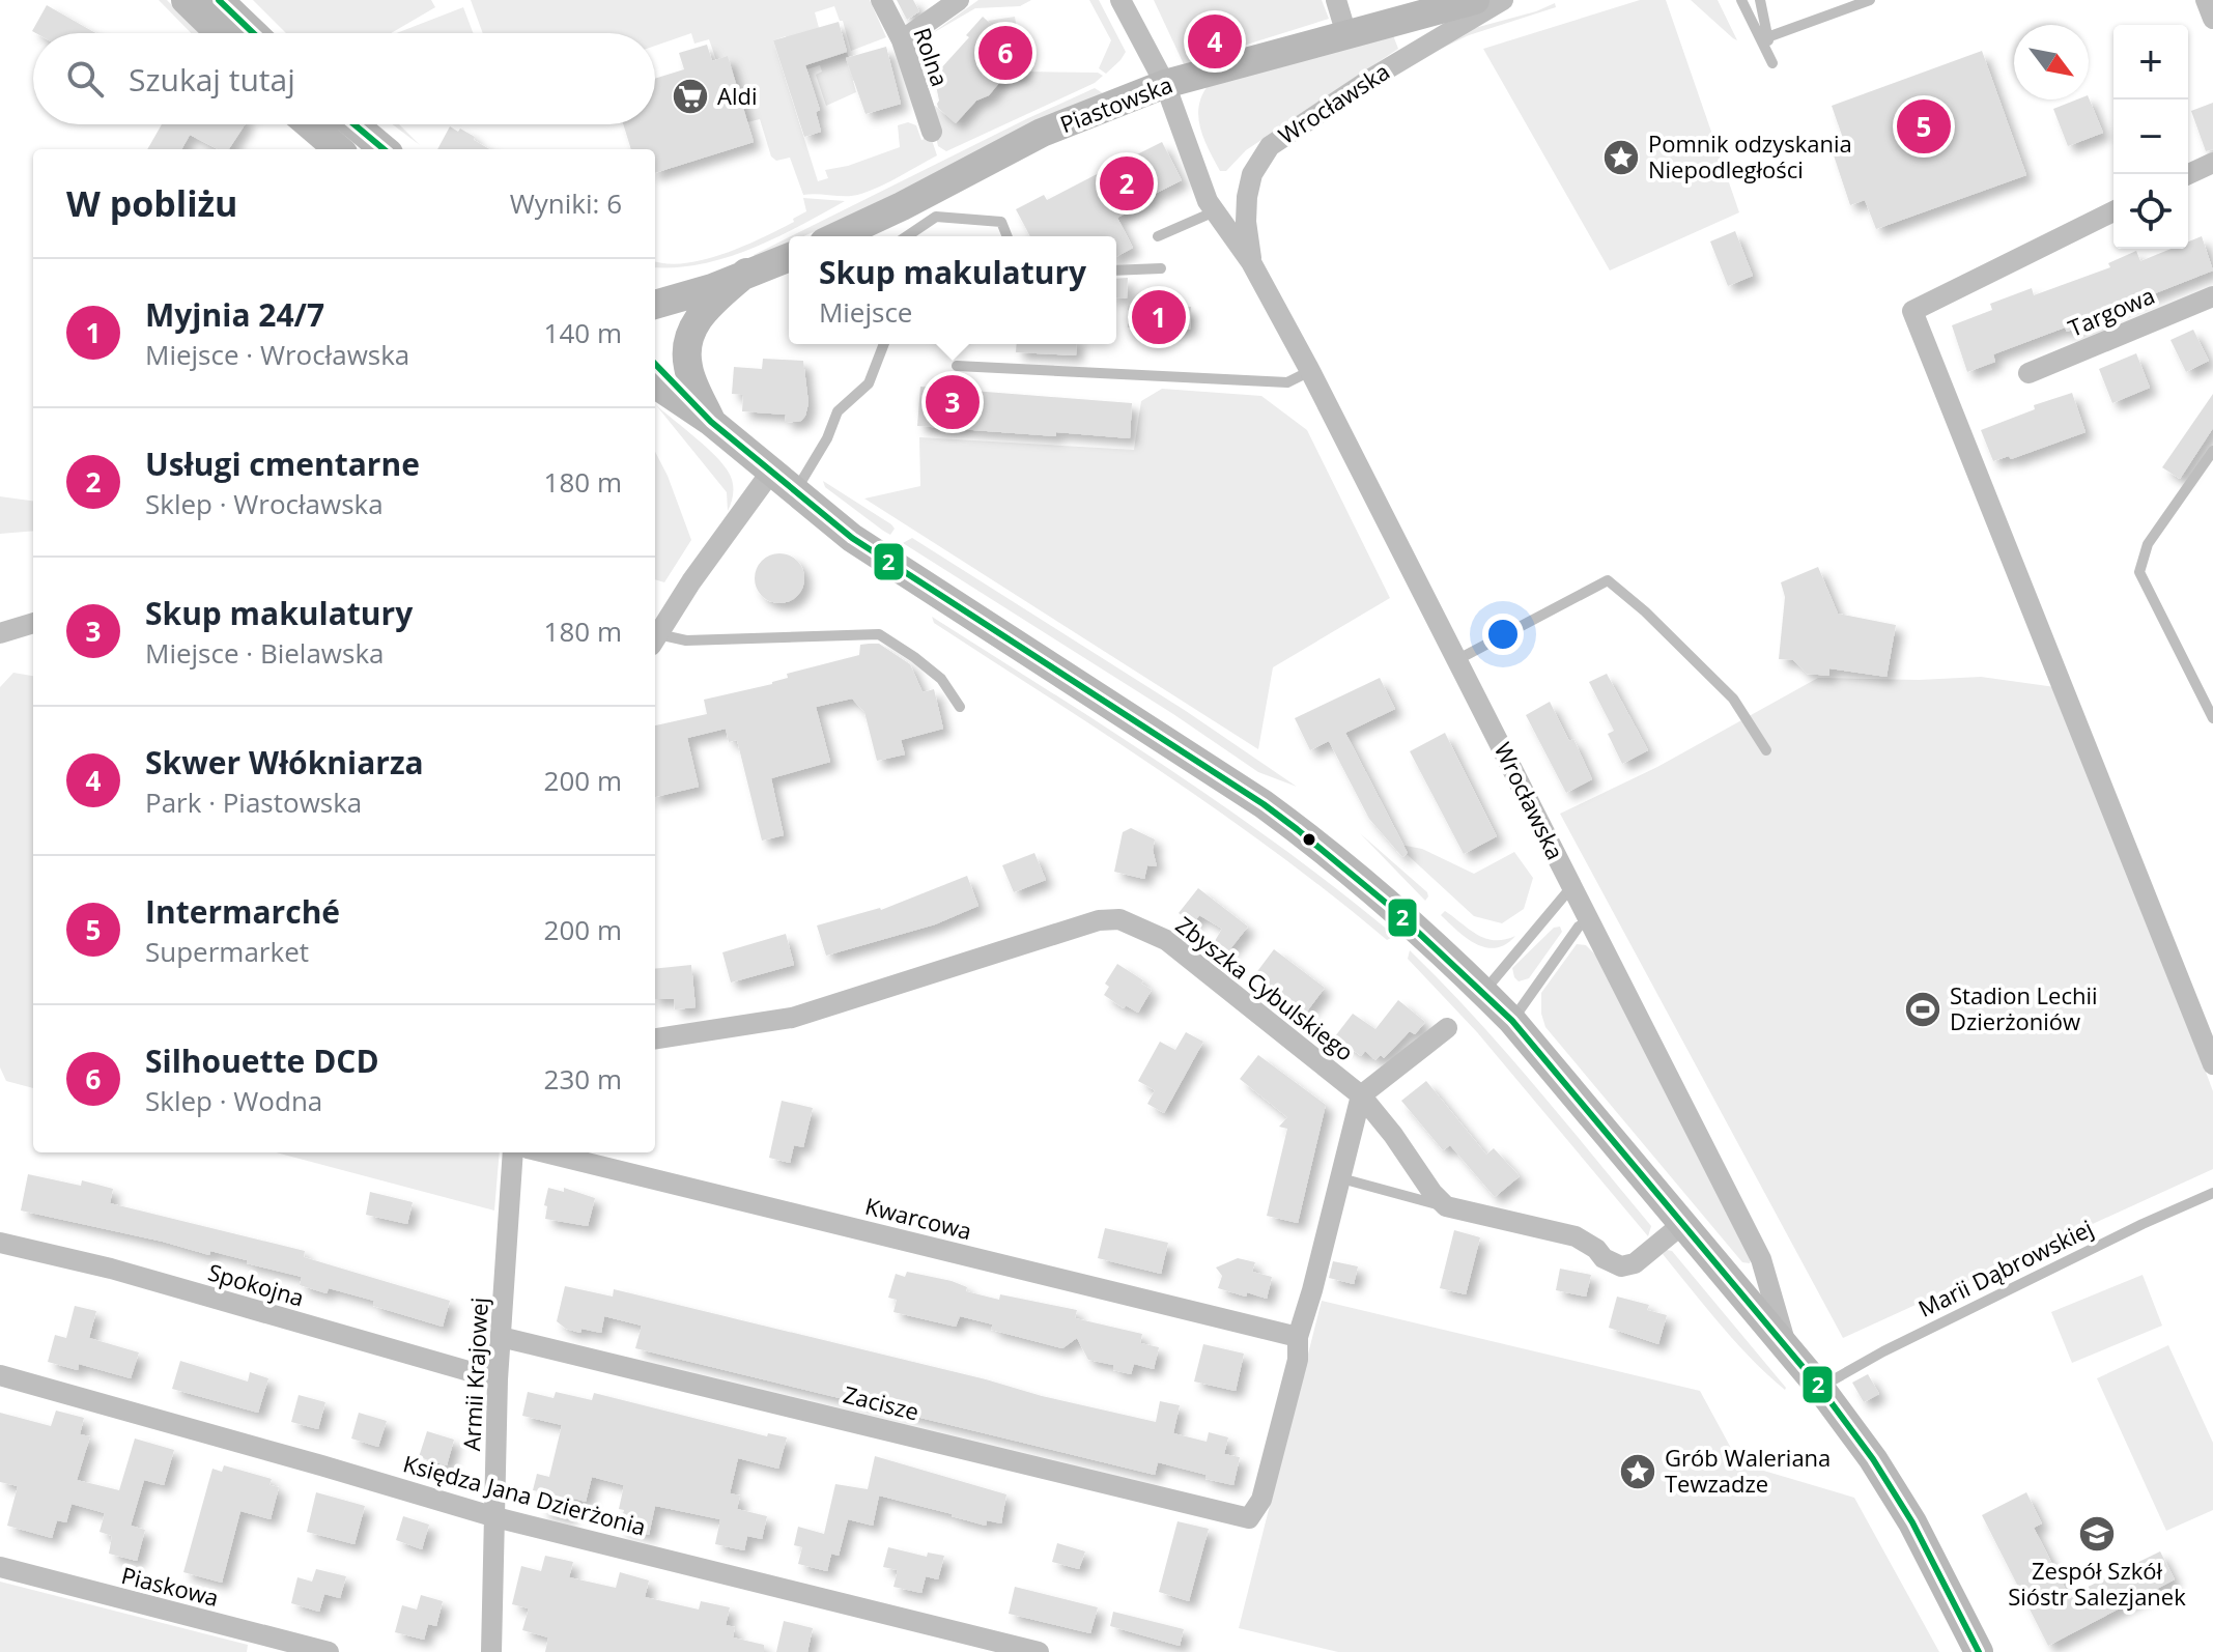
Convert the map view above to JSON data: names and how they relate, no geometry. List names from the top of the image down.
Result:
{
  "streets": {
    "main road": ["Piastowska"],
    "street": [
      "Rolna",
      "Wrocławska",
      "Targowa",
      "Zbyszka Cybulskiego",
      "Kwarcowa",
      "Spokojna",
      "Armii Krajowej",
      "Zacisze",
      "Księdza Jana Dzierżonia",
      "Piaskowa"
    ],
    "lane": ["Marii Dąbrowskiej"]
  },
  "crossings": [
    ["Wrocławska", "Piastowska"],
    ["Kwarcowa", "Zacisze"],
    ["Spokojna", "Armii Krajowej"],
    ["Armii Krajowej", "Zacisze"],
    ["Armii Krajowej", "Księdza Jana Dzierżonia"]
  ],
  "places": {
    "supermarket": ["Aldi"],
    "place": ["Pomnik odzyskania Niepodległości", "Grób Waleriana Tewzadze"],
    "sports": ["Stadion Lechii Dzierżoniów"],
    "school or university": ["Zespół Szkół Sióstr Salezjanek"]
  },
  "lines": ["transit line 2"],
  "north": "bottom right",
  "page": {
    "pins": [
      "4",
      "6",
      "5",
      "2",
      "1",
      "3"
    ],
    "map_buttons": ["+", "−"],
    "search": "Szukaj tutaj",
    "heading": ["W pobliżu", "Wyniki: 6"],
    "popup": ["Skup makulatury", "Miejsce"],
    "list": [
      {
        "mark": "1",
        "name": "Myjnia 24/7",
        "note": "Miejsce · Wrocławska",
        "value": "140 m"
      },
      {
        "mark": "2",
        "name": "Usługi cmentarne",
        "note": "Sklep · Wrocławska",
        "value": "180 m"
      },
      {
        "mark": "3",
        "name": "Skup makulatury",
        "note": "Miejsce · Bielawska",
        "value": "180 m"
      },
      {
        "mark": "4",
        "name": "Skwer Włókniarza",
        "note": "Park · Piastowska",
        "value": "200 m"
      },
      {
        "mark": "5",
        "name": "Intermarché",
        "note": "Supermarket",
        "value": "200 m"
      },
      {
        "mark": "6",
        "name": "Silhouette DCD",
        "note": "Sklep · Wodna",
        "value": "230 m"
      }
    ]
  }
}
